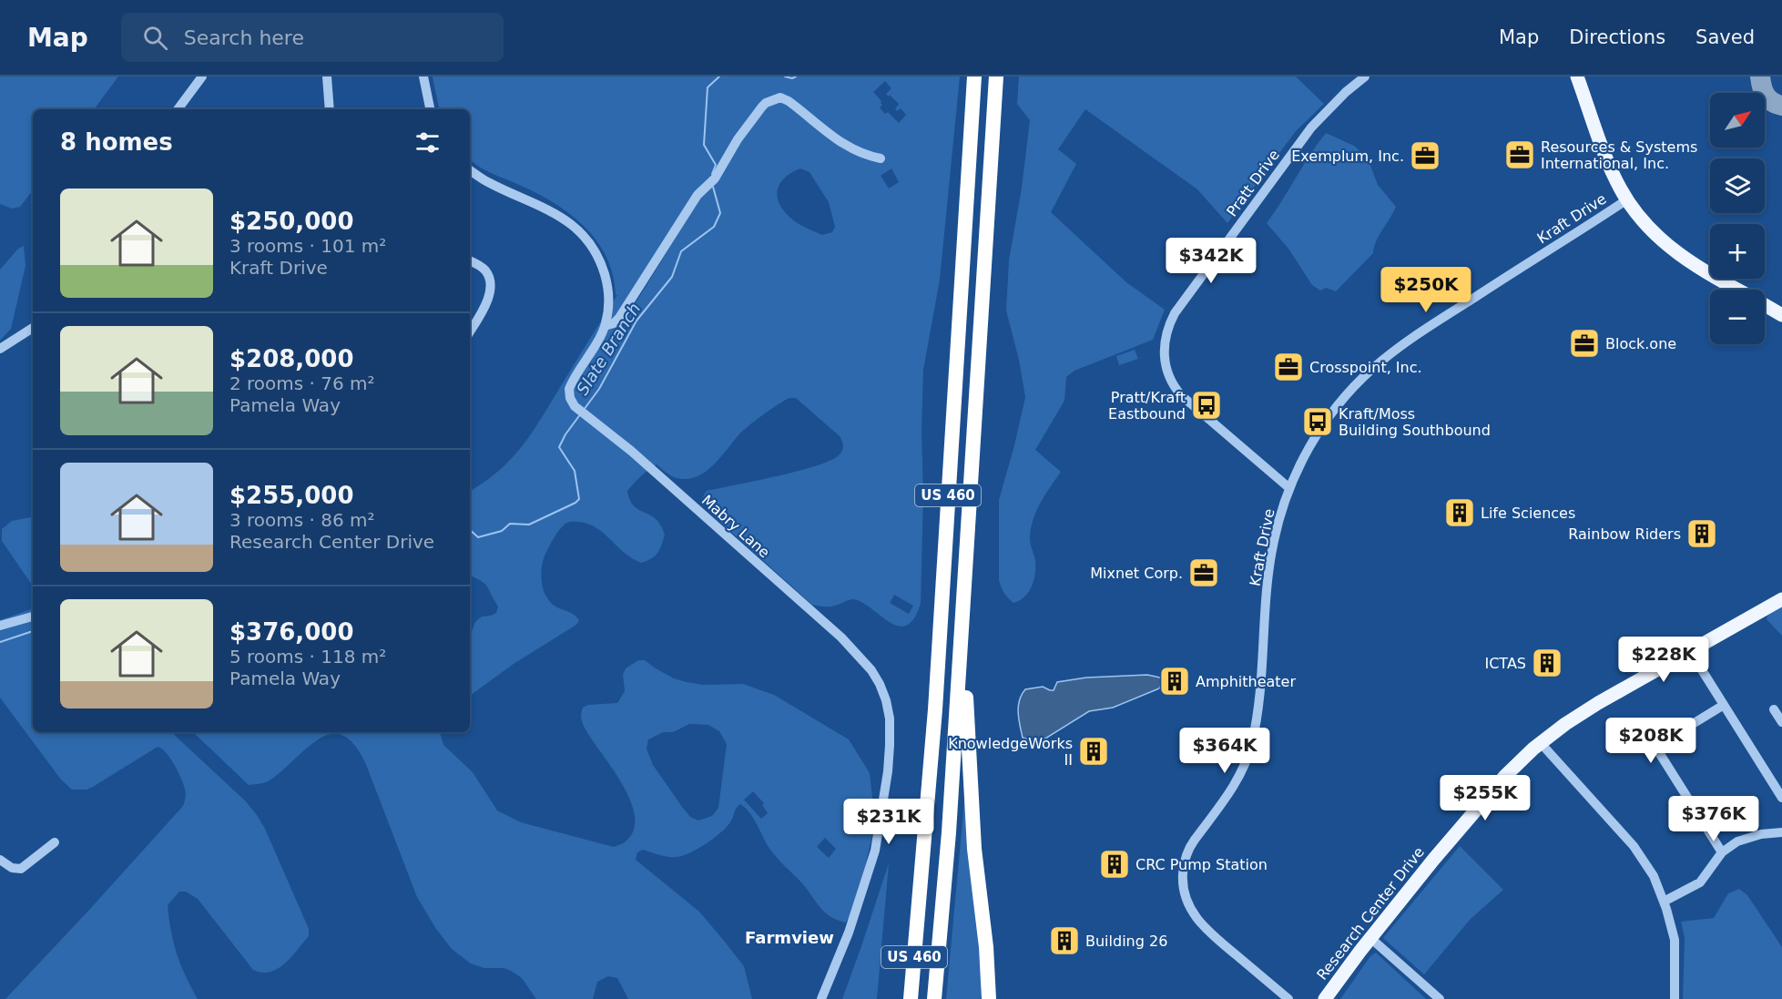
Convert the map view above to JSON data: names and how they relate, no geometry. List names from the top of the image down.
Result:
{
  "streets": {
    "highway": ["US 460"],
    "main road": ["Research Center Drive"],
    "street": ["Pratt Drive", "Kraft Drive", "Mabry Lane"]
  },
  "crossings": [
    ["Pratt Drive", "Kraft Drive"]
  ],
  "districts": ["Farmview"],
  "water": ["Slate Branch"],
  "places": {
    "office": [
      "Resources & Systems International, Inc.",
      "Exemplum, Inc.",
      "Block.one",
      "Crosspoint, Inc.",
      "Mixnet Corp."
    ],
    "bus stop": ["Pratt/Kraft Eastbound", "Kraft/Moss Building Southbound"],
    "building": [
      "Life Sciences",
      "Rainbow Riders",
      "ICTAS",
      "Amphitheater",
      "KnowledgeWorks II",
      "CRC Pump Station",
      "Building 26"
    ]
  },
  "north": "top right",
  "page": {
    "header": "Map",
    "search": "Search here",
    "nav": ["Map", "Directions", "Saved"],
    "map_buttons": ["+", "−"],
    "heading": "8 homes",
    "list": [
      {
        "name": "$250,000",
        "note": "3 rooms · 101 m² · Kraft Drive"
      },
      {
        "name": "$208,000",
        "note": "2 rooms · 76 m² · Pamela Way"
      },
      {
        "name": "$255,000",
        "note": "3 rooms · 86 m² · Research Center Drive"
      },
      {
        "name": "$376,000",
        "note": "5 rooms · 118 m² · Pamela Way"
      }
    ],
    "price": [
      "$342K",
      "$250K",
      "$228K",
      "$208K",
      "$364K",
      "$255K",
      "$376K",
      "$231K"
    ]
  }
}
